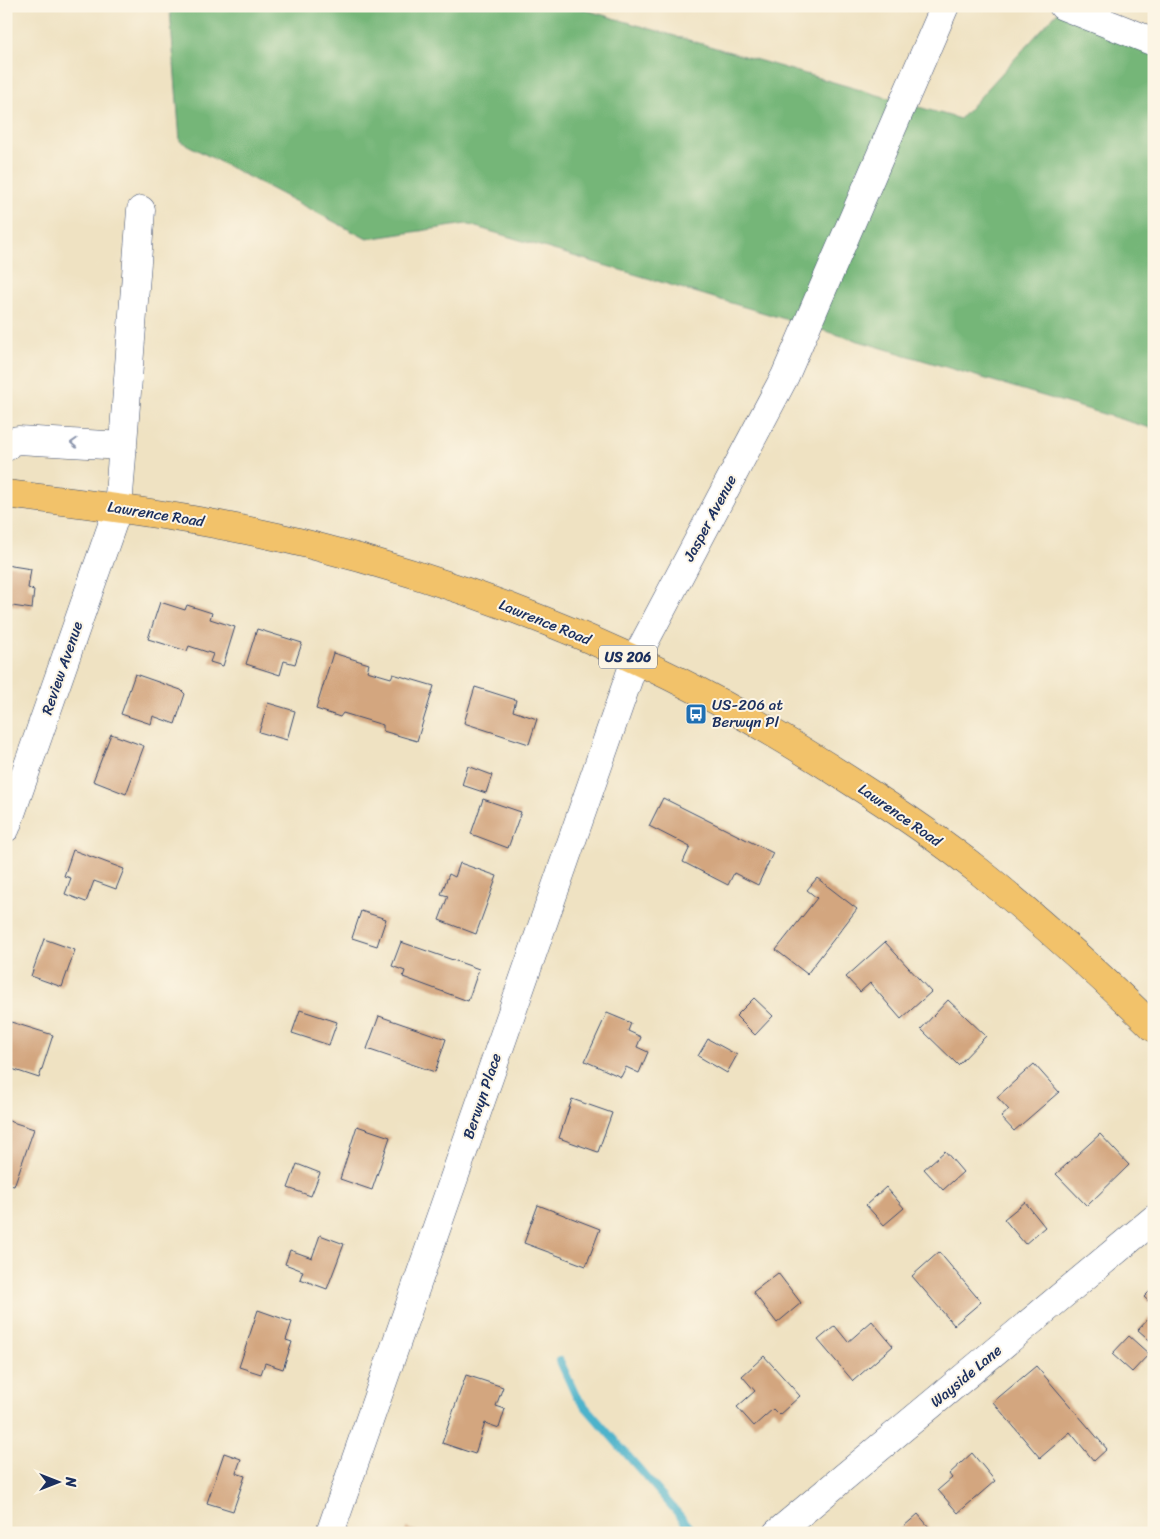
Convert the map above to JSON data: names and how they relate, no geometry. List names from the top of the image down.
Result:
{
  "streets": {
    "main road": ["Lawrence Road", "US 206"],
    "street": [
      "Jasper Avenue",
      "Review Avenue",
      "Berwyn Place",
      "Wayside Lane"
    ]
  },
  "crossings": [
    ["Lawrence Road", "Jasper Avenue"],
    ["Lawrence Road", "Review Avenue"],
    ["Lawrence Road", "Berwyn Place"],
    ["Jasper Avenue", "Berwyn Place"]
  ],
  "places": {
    "bus stop": ["US-206 at Berwyn Pl"]
  },
  "north": "right"
}
